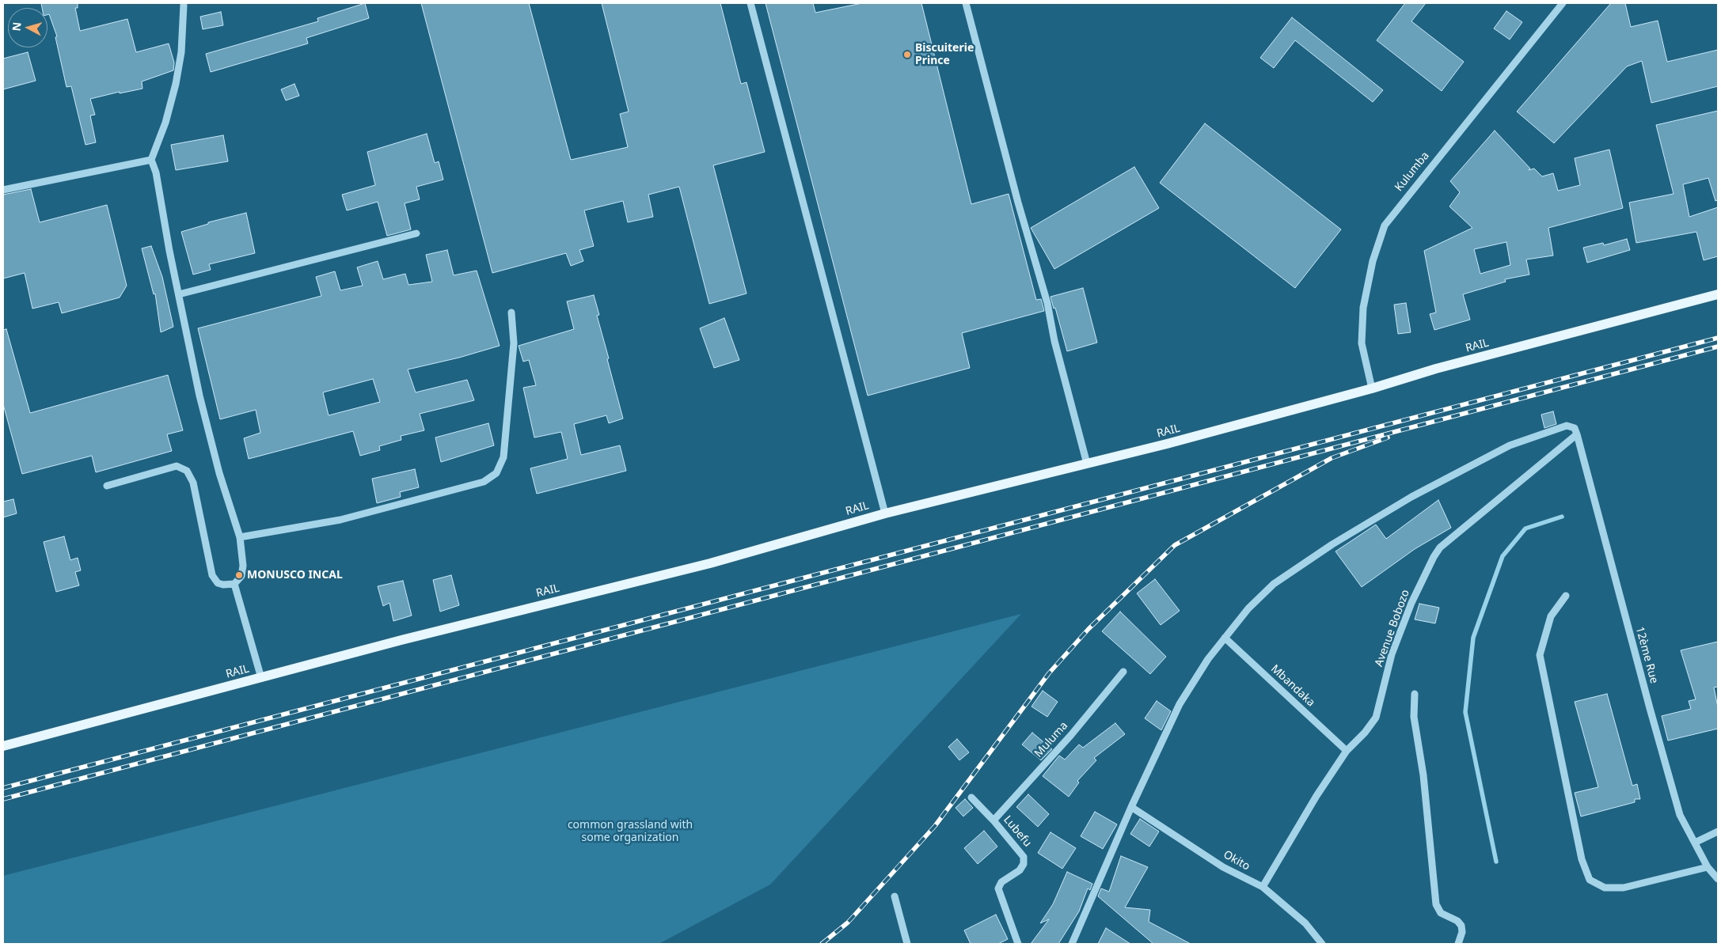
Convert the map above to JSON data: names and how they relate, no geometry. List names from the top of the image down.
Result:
{
  "streets": {
    "main road": ["RAIL"],
    "street": [
      "Kulumba",
      "Avenue Bobozo",
      "12ème Rue",
      "Mbandaka",
      "Muluma",
      "Lubefu",
      "Okito"
    ]
  },
  "crossings": [
    ["Kulumba", "RAIL"],
    ["Avenue Bobozo", "12ème Rue"],
    ["Avenue Bobozo", "Mbandaka"],
    ["Avenue Bobozo", "Okito"],
    ["Muluma", "Lubefu"]
  ],
  "parks": ["common grassland with some organization"],
  "places": ["Biscuiterie Prince", "MONUSCO INCAL"],
  "north": "left"
}
